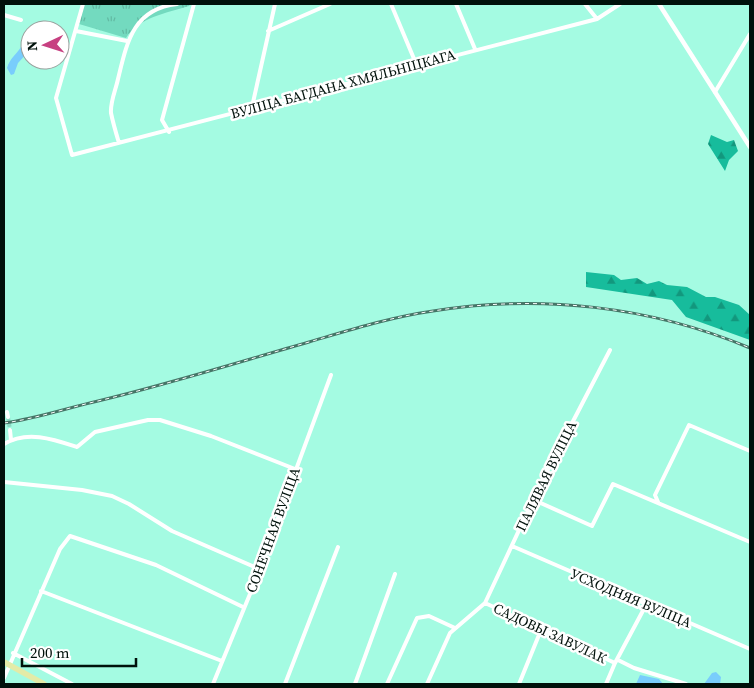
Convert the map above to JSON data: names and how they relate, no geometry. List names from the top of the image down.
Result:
{
  "streets": {
    "street": [
      "ВУЛІЦА БАГДАНА ХМЯЛЬНІЦКАГА",
      "ПАЛЯВАЯ ВУЛІЦА",
      "СОНЕЧНАЯ ВУЛІЦА",
      "УСХОДНЯЯ ВУЛІЦА",
      "САДОВЫ ЗАВУЛАК"
    ]
  },
  "crossings": [
    ["ПАЛЯВАЯ ВУЛІЦА", "УСХОДНЯЯ ВУЛІЦА"],
    ["ПАЛЯВАЯ ВУЛІЦА", "САДОВЫ ЗАВУЛАК"]
  ],
  "scale_bar": "200 m",
  "north": "left"
}
